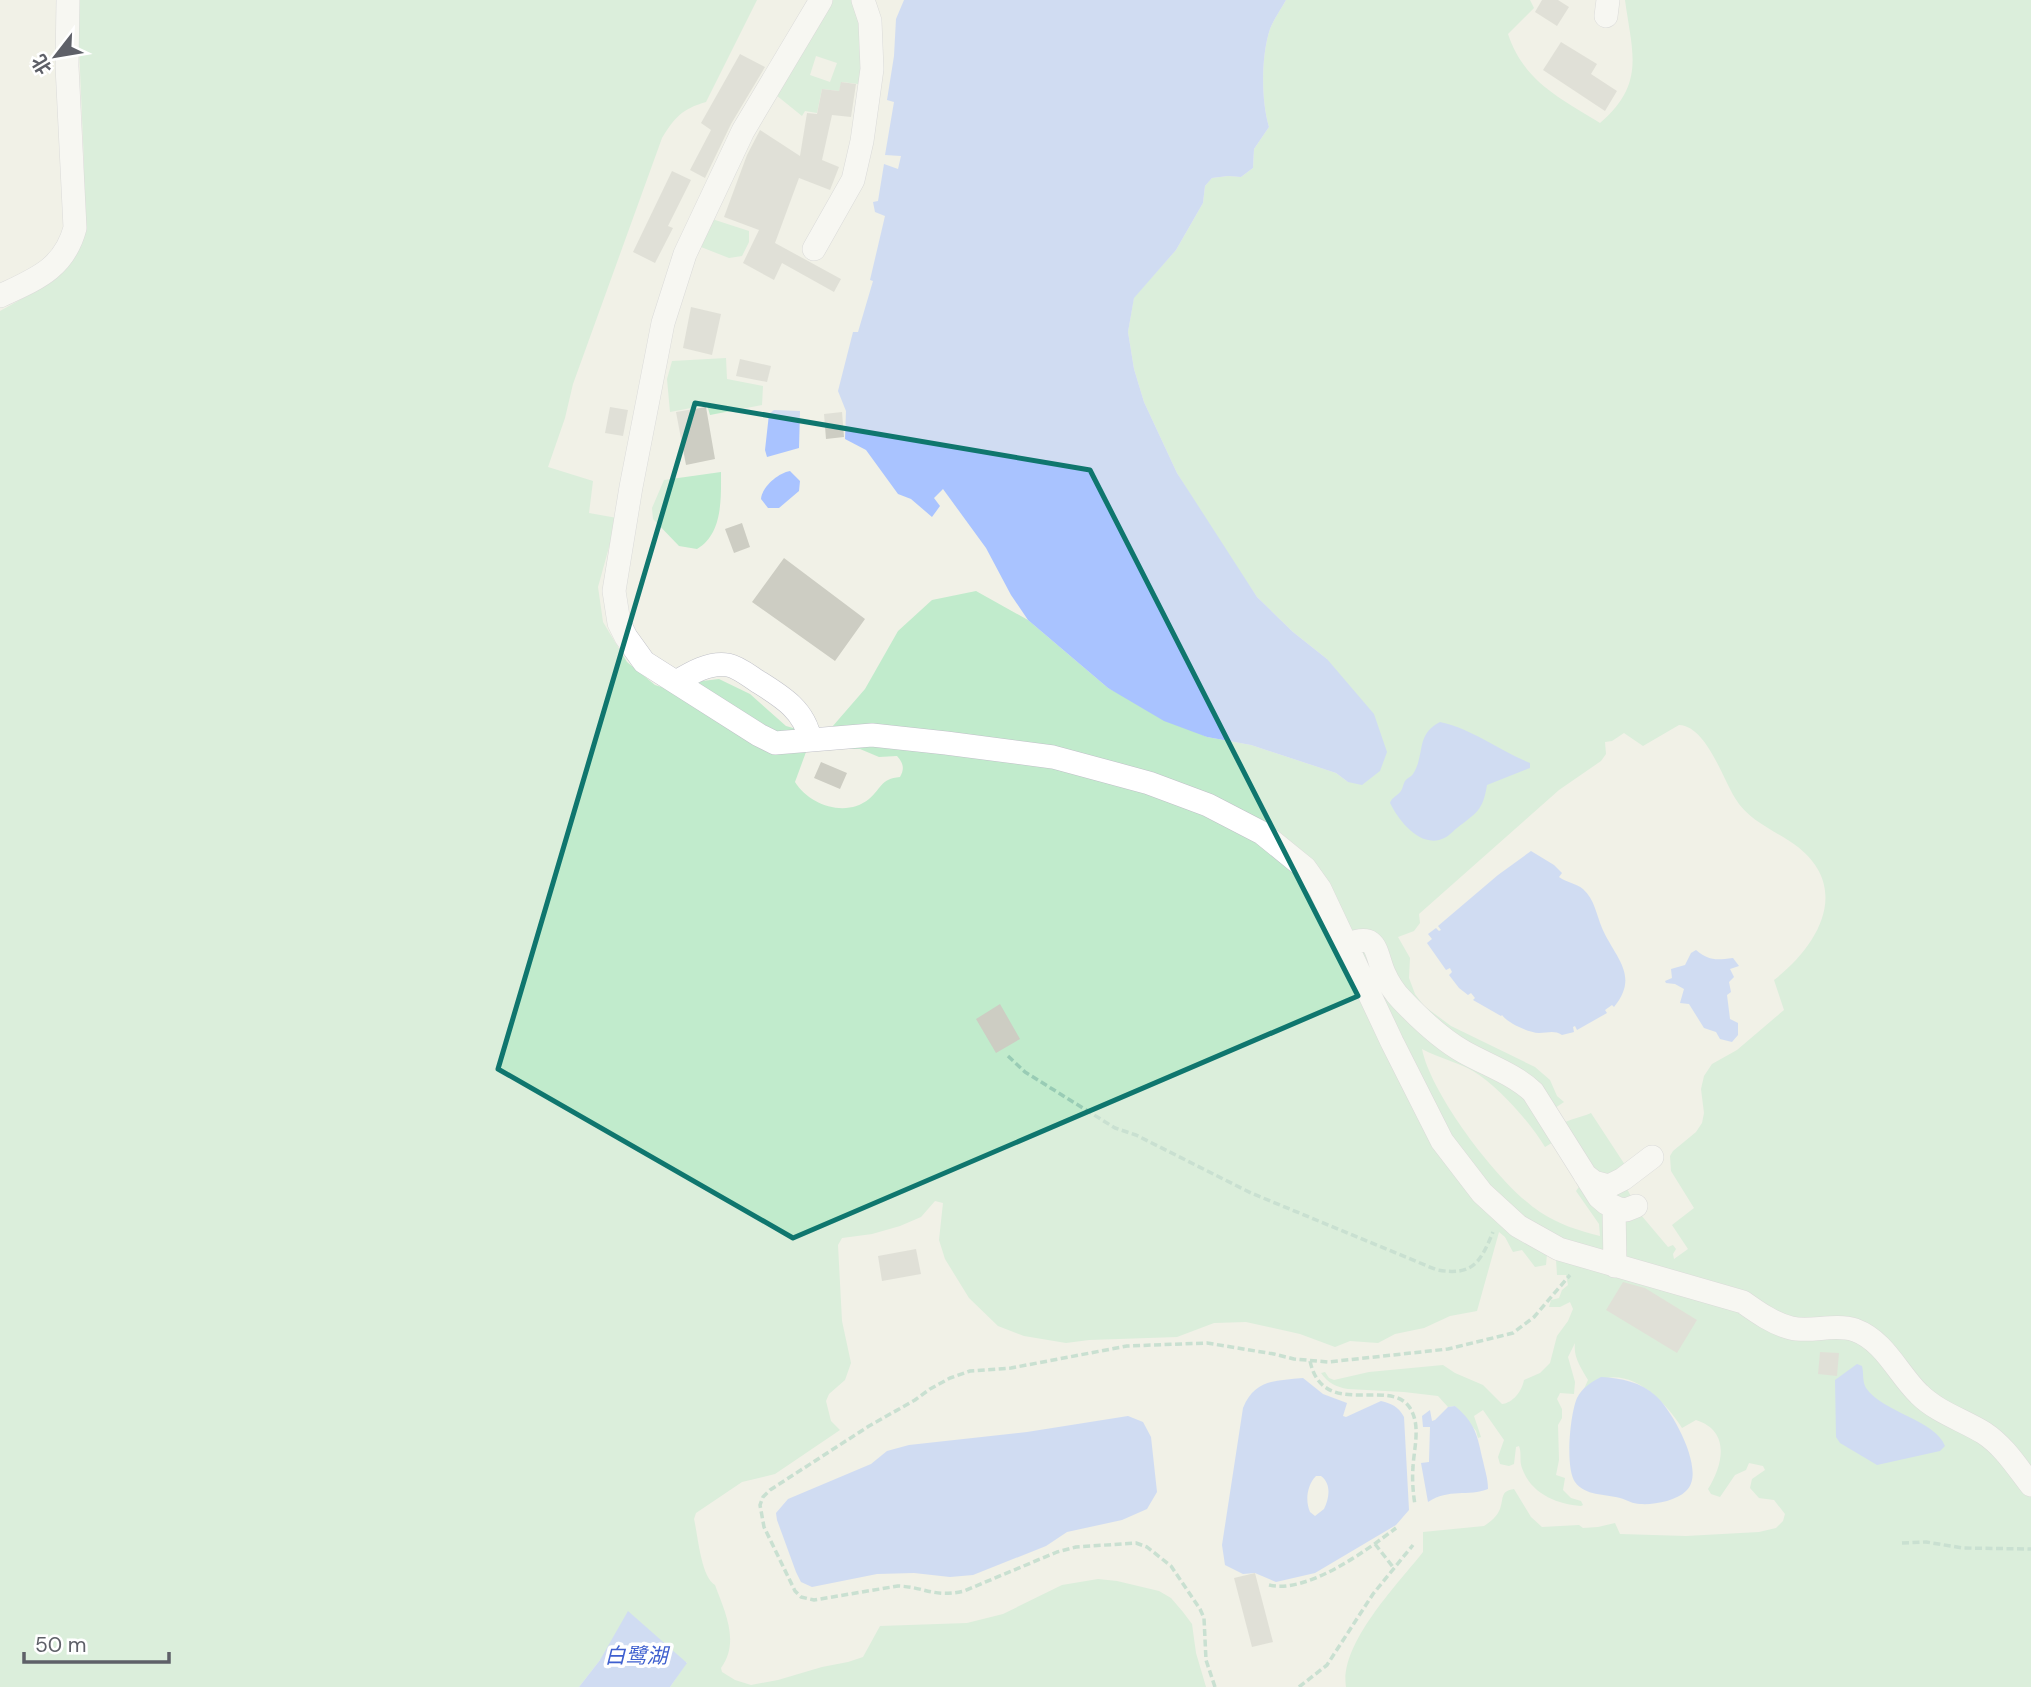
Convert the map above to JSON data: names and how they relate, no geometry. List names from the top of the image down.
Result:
{
  "water": ["白鹭湖"],
  "scale_bar": "50 m",
  "north": "bottom left"
}
